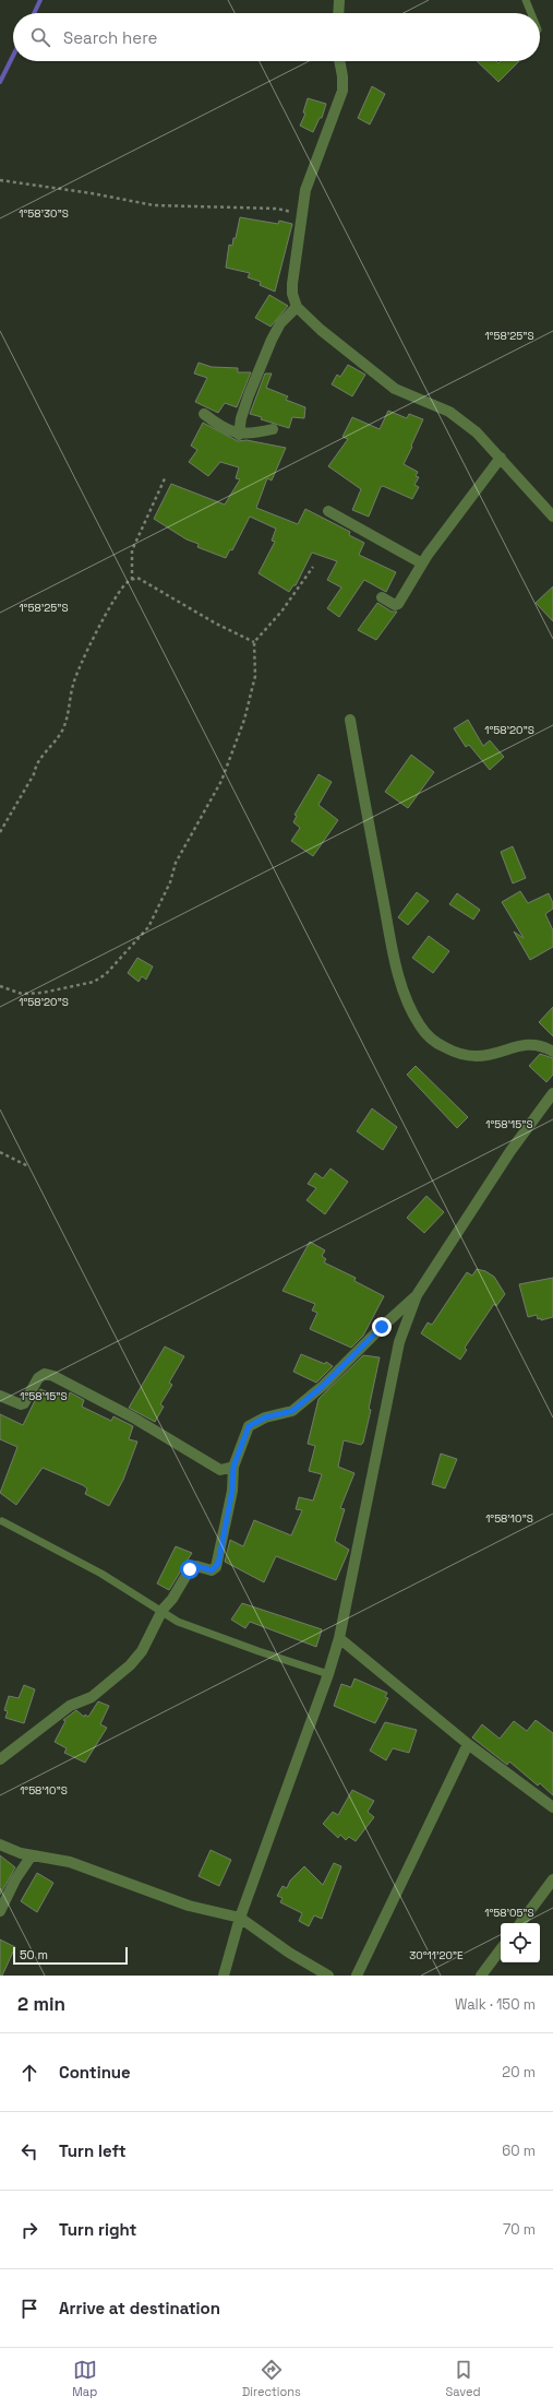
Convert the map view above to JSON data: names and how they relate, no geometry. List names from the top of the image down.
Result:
{
  "scale_bar": "50 m",
  "page": {
    "search": "Search here",
    "scale": "50 m",
    "heading": ["2 min", "Walk · 150 m"],
    "list": [
      ["Continue", "20 m"],
      ["Turn left", "60 m"],
      ["Turn right", "70 m"],
      "Arrive at destination"
    ],
    "nav": ["Map", "Directions", "Saved"]
  },
  "coordinates": [
    "1°58'30\"S",
    "1°58'25\"S",
    "1°58'20\"S",
    "1°58'15\"S",
    "1°58'10\"S",
    "1°58'05\"S",
    "30°11'20\"E"
  ]
}
